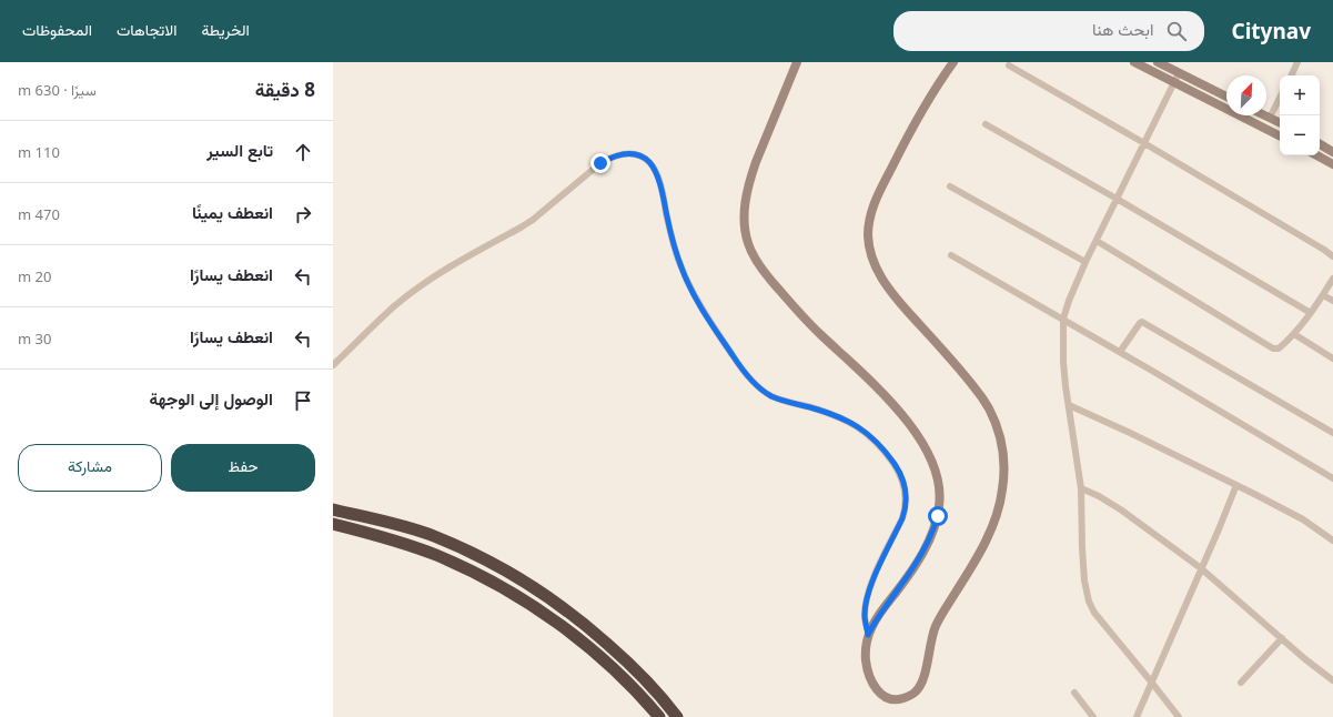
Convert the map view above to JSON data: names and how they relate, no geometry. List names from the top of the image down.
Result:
{
  "north": "top right",
  "page": {
    "header": "Citynav",
    "search": "ابحث هنا",
    "nav": ["الخريطة", "الاتجاهات", "المحفوظات"],
    "heading": ["8 دقيقة", "سيرًا · 630 m"],
    "map_buttons": ["+", "−"],
    "list": [
      ["تابع السير", "110 m"],
      ["انعطف يمينًا", "470 m"],
      ["انعطف يسارًا", "20 m"],
      ["انعطف يسارًا", "30 m"],
      "الوصول إلى الوجهة"
    ],
    "buttons": ["حفظ", "مشاركة"]
  }
}
